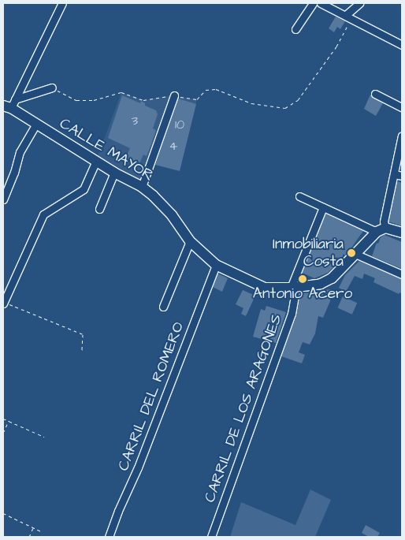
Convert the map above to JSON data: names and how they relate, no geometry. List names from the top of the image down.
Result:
{
  "streets": {
    "street": ["CALLE MAYOR", "CARRIL DEL ROMERO", "CARRIL DE LOS ARAGONES"]
  },
  "crossings": [
    ["CALLE MAYOR", "CARRIL DEL ROMERO"],
    ["CALLE MAYOR", "CARRIL DE LOS ARAGONES"]
  ],
  "places": ["Inmobiliaria Costa", "Antonio Acero"],
  "house_numbers": ["3", "10", "4"]
}
